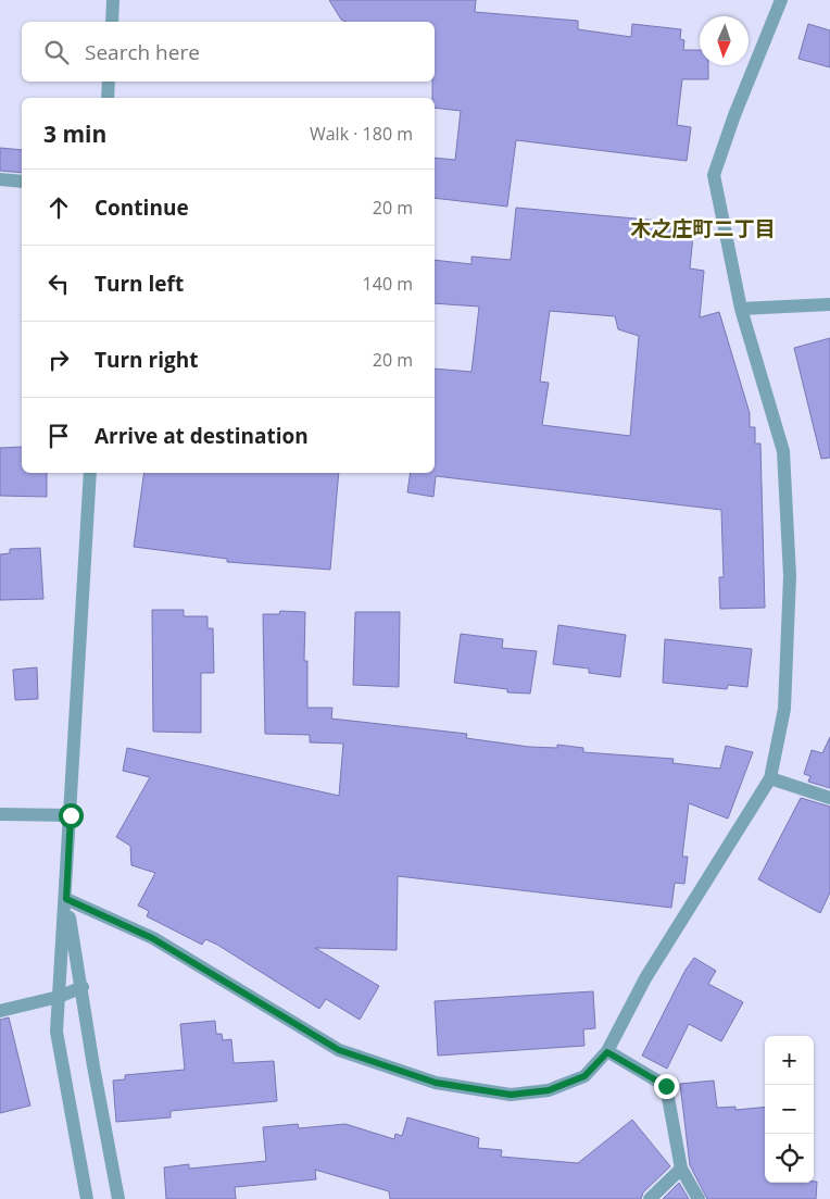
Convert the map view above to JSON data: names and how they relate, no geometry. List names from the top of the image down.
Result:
{
  "districts": ["木之庄町二丁目"],
  "north": "bottom",
  "page": {
    "search": "Search here",
    "heading": ["3 min", "Walk · 180 m"],
    "list": [
      ["Continue", "20 m"],
      ["Turn left", "140 m"],
      ["Turn right", "20 m"],
      "Arrive at destination"
    ],
    "map_buttons": ["+", "−"]
  }
}
